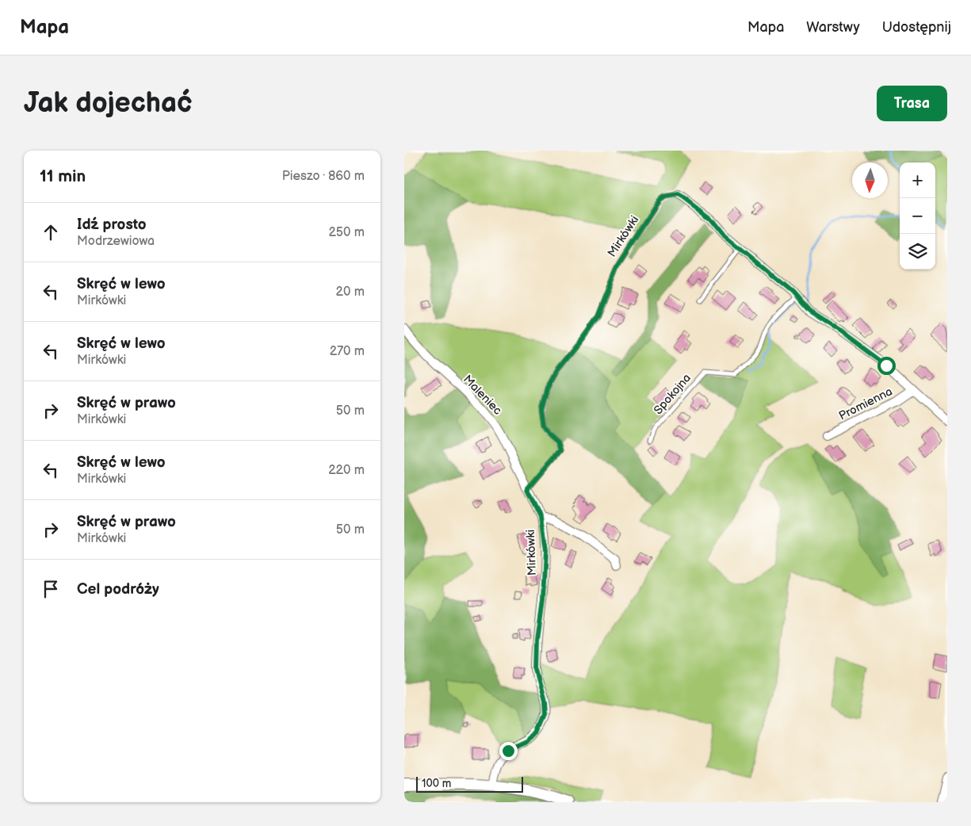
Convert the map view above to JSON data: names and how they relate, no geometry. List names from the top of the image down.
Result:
{
  "streets": {
    "street": ["Mirkówki", "Maleniec", "Promienna"],
    "lane": ["Spokojna"]
  },
  "crossings": [
    ["Mirkówki", "Maleniec"]
  ],
  "scale_bar": "100 m",
  "north": "bottom",
  "page": {
    "header": "Mapa",
    "nav": ["Mapa", "Warstwy", "Udostępnij"],
    "buttons": "Trasa",
    "title": "Jak dojechać",
    "heading": ["11 min", "Pieszo · 860 m"],
    "map_buttons": ["+", "−"],
    "list": [
      ["Idź prosto", "Modrzewiowa", "250 m"],
      ["Skręć w lewo", "Mirkówki", "20 m"],
      ["Skręć w lewo", "Mirkówki", "270 m"],
      ["Skręć w prawo", "Mirkówki", "50 m"],
      ["Skręć w lewo", "Mirkówki", "220 m"],
      ["Skręć w prawo", "Mirkówki", "50 m"],
      "Cel podróży"
    ],
    "scale": "100 m"
  }
}
